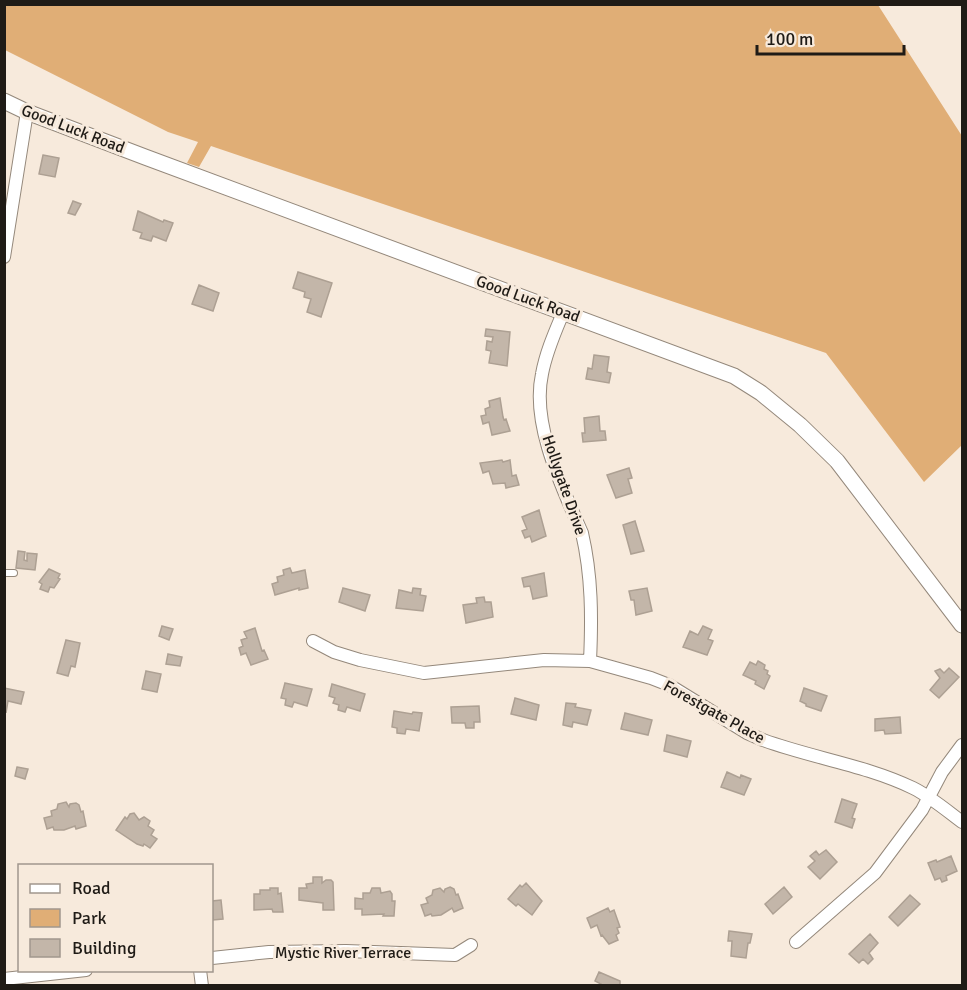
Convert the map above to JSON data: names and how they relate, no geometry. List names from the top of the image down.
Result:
{
  "streets": {
    "street": [
      "Good Luck Road",
      "Hollygate Drive",
      "Forestgate Place",
      "Mystic River Terrace"
    ]
  },
  "crossings": [
    ["Good Luck Road", "Hollygate Drive"],
    ["Hollygate Drive", "Forestgate Place"]
  ],
  "legend": ["Road", "Park", "Building"],
  "scale_bar": "100 m"
}
